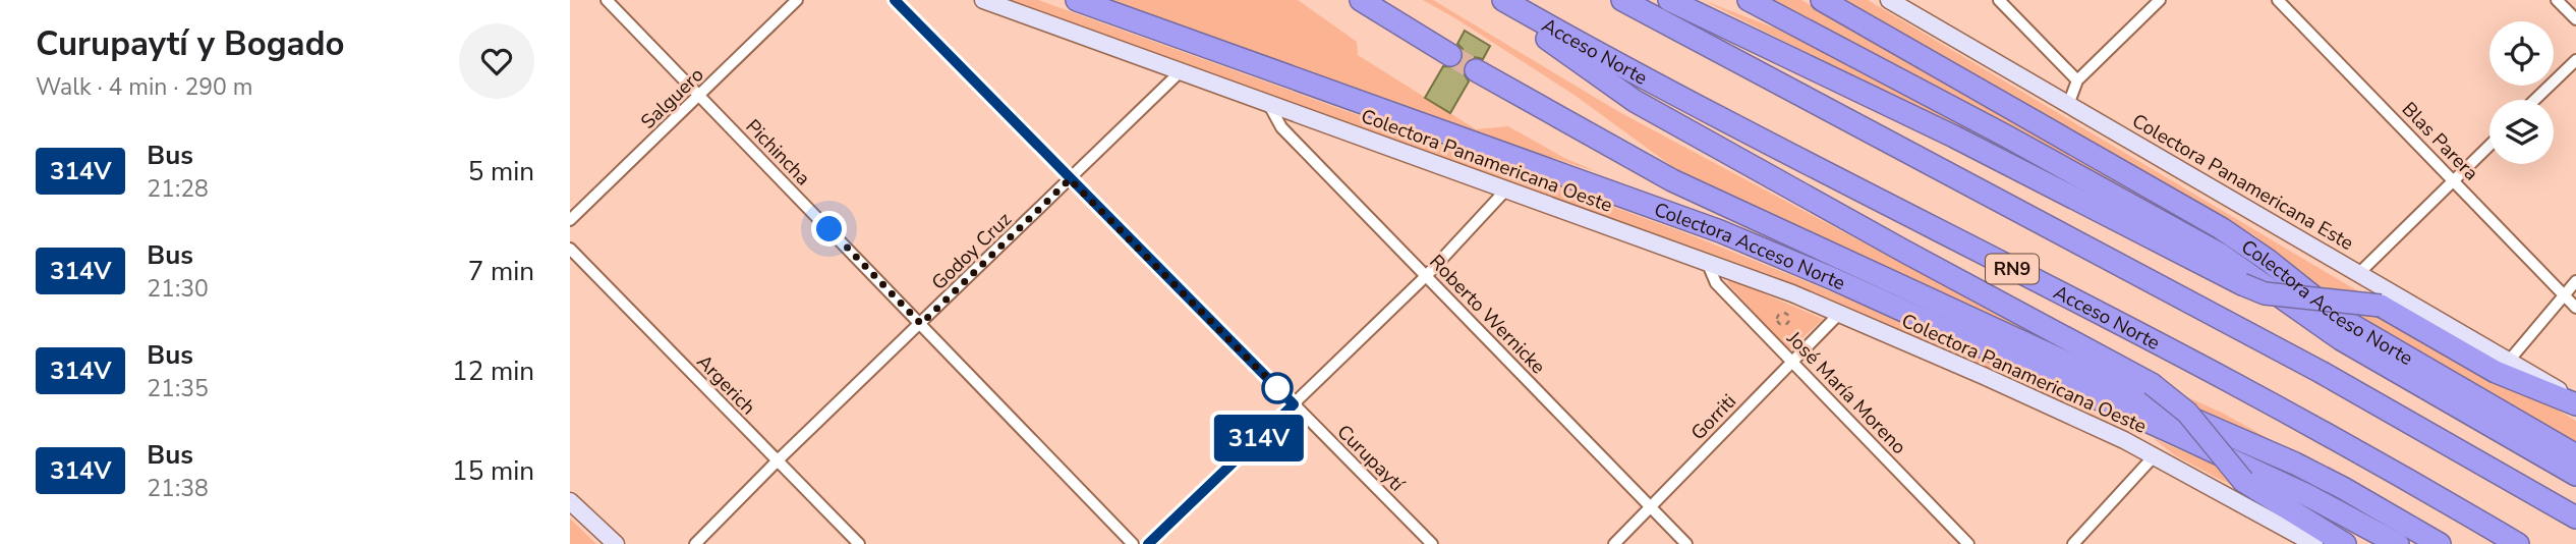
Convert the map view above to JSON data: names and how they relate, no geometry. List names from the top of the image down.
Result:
{
  "streets": {
    "highway": ["Acceso Norte", "Colectora Acceso Norte", "RN9"],
    "street": [
      "Salguero",
      "Blas Parera",
      "Pichincha",
      "Colectora Panamericana Oeste",
      "Colectora Panamericana Este",
      "Godoy Cruz",
      "Roberto Wernicke",
      "Argerich",
      "José María Moreno",
      "Gorriti",
      "Curupaytí"
    ]
  },
  "crossings": [
    ["Salguero", "Pichincha"],
    ["Pichincha", "Godoy Cruz"],
    ["Colectora Panamericana Oeste", "Godoy Cruz"],
    ["Colectora Panamericana Oeste", "Roberto Wernicke"],
    ["Colectora Panamericana Oeste", "José María Moreno"],
    ["Colectora Panamericana Oeste", "Gorriti"],
    ["Godoy Cruz", "Argerich"],
    ["Godoy Cruz", "Curupaytí"],
    ["Roberto Wernicke", "Gorriti"],
    ["José María Moreno", "Gorriti"]
  ],
  "lines": ["bus line 314V"],
  "page": {
    "heading": ["Curupaytí y Bogado", "Walk · 4 min · 290 m"],
    "on_map": "314V",
    "list": [
      {
        "mark": "314V",
        "name": "Bus",
        "note": "21:28",
        "value": "5 min"
      },
      {
        "mark": "314V",
        "name": "Bus",
        "note": "21:30",
        "value": "7 min"
      },
      {
        "mark": "314V",
        "name": "Bus",
        "note": "21:35",
        "value": "12 min"
      },
      {
        "mark": "314V",
        "name": "Bus",
        "note": "21:38",
        "value": "15 min"
      }
    ]
  }
}
